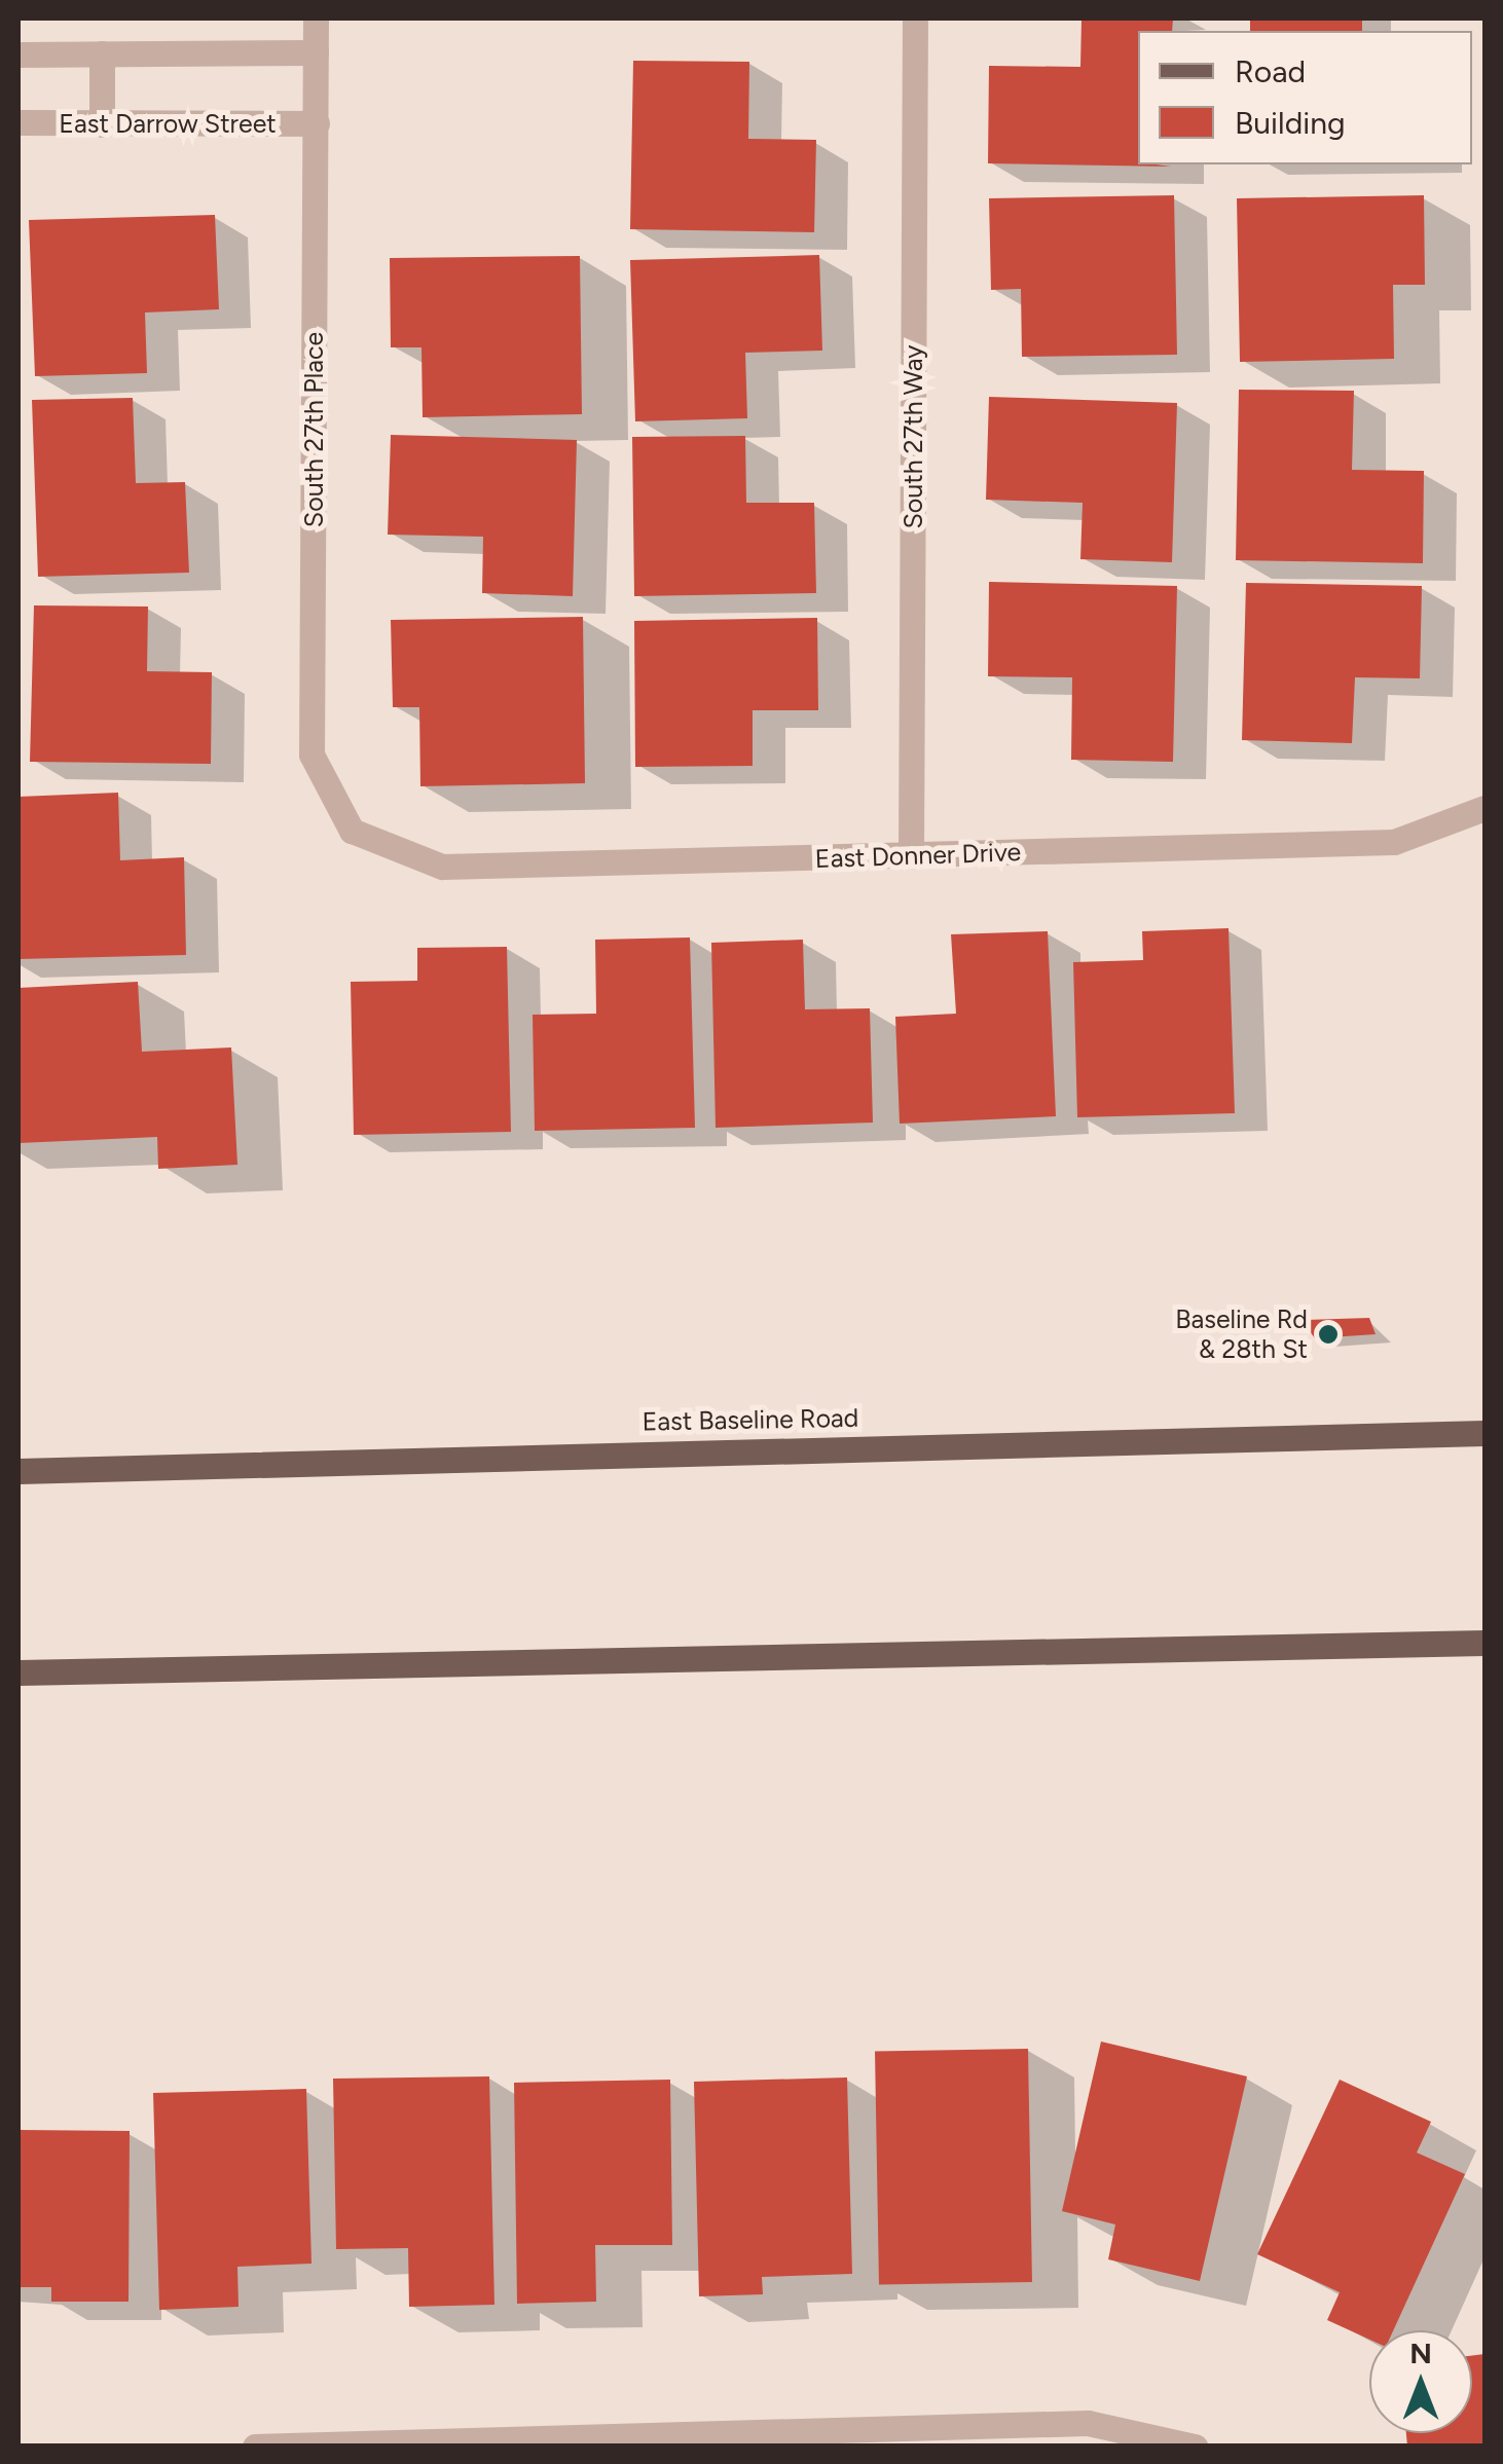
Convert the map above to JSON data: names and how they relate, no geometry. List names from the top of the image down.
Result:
{
  "streets": {
    "main road": ["East Baseline Road"],
    "street": [
      "East Darrow Street",
      "South 27th Place",
      "South 27th Way",
      "East Donner Drive"
    ]
  },
  "crossings": [
    ["East Darrow Street", "South 27th Place"],
    ["South 27th Place", "East Donner Drive"],
    ["South 27th Way", "East Donner Drive"]
  ],
  "places": ["Baseline Rd & 28th St"],
  "legend": ["Road", "Building"],
  "north": "top"
}
